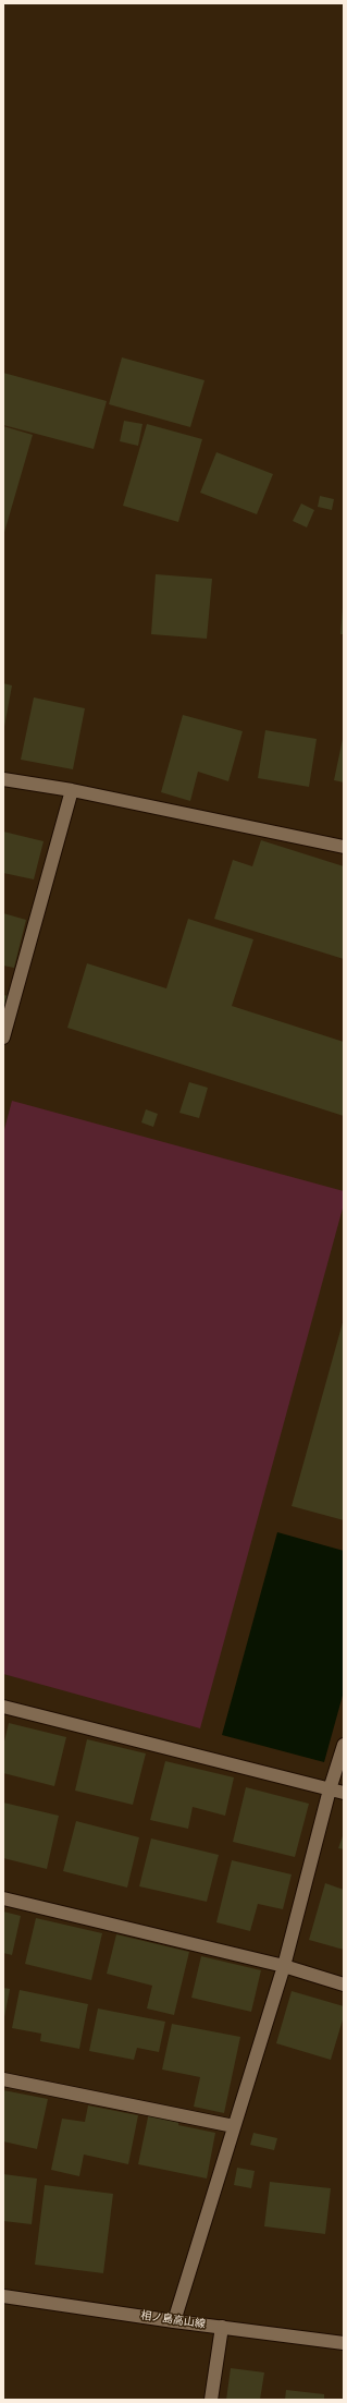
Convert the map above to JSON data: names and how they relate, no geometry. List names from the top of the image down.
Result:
{
  "streets": {
    "street": ["相ノ島高山線"]
  }
}
